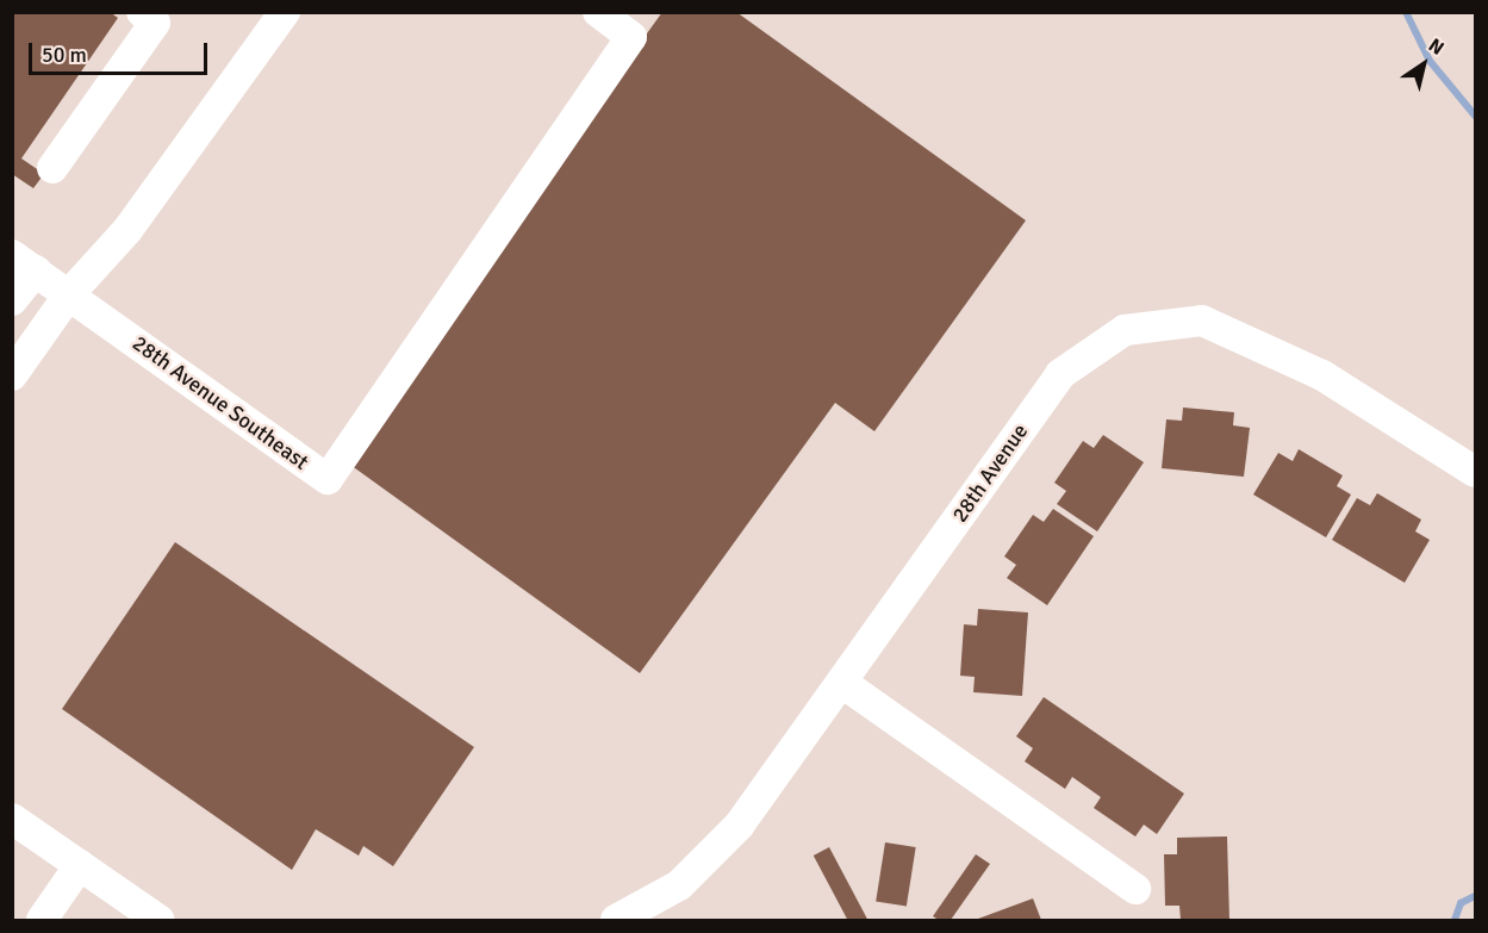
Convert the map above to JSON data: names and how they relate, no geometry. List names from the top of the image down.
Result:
{
  "streets": {
    "street": ["28th Avenue Southeast", "28th Avenue"]
  },
  "scale_bar": "50 m",
  "north": "top right"
}
